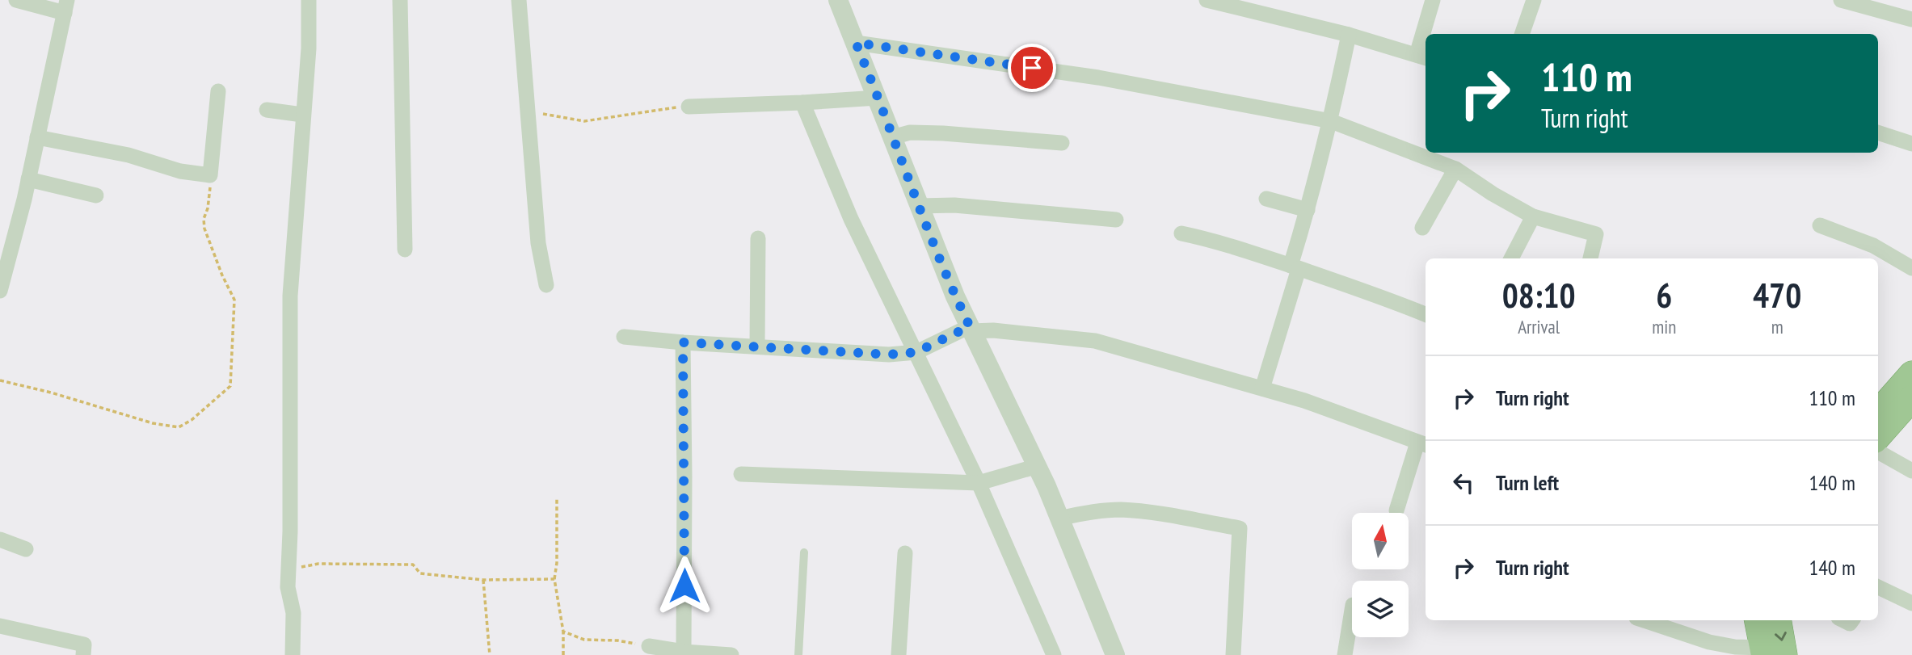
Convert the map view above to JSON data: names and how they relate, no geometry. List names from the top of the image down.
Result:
{
  "north": "top",
  "page": {
    "turn": ["110 m", "Turn right"],
    "eta": [
      "08:10",
      "Arrival",
      "6",
      "min",
      "470",
      "m"
    ],
    "list": [
      {
        "name": "Turn right",
        "value": "110 m"
      },
      {
        "name": "Turn left",
        "value": "140 m"
      },
      {
        "name": "Turn right",
        "value": "140 m"
      }
    ]
  }
}
